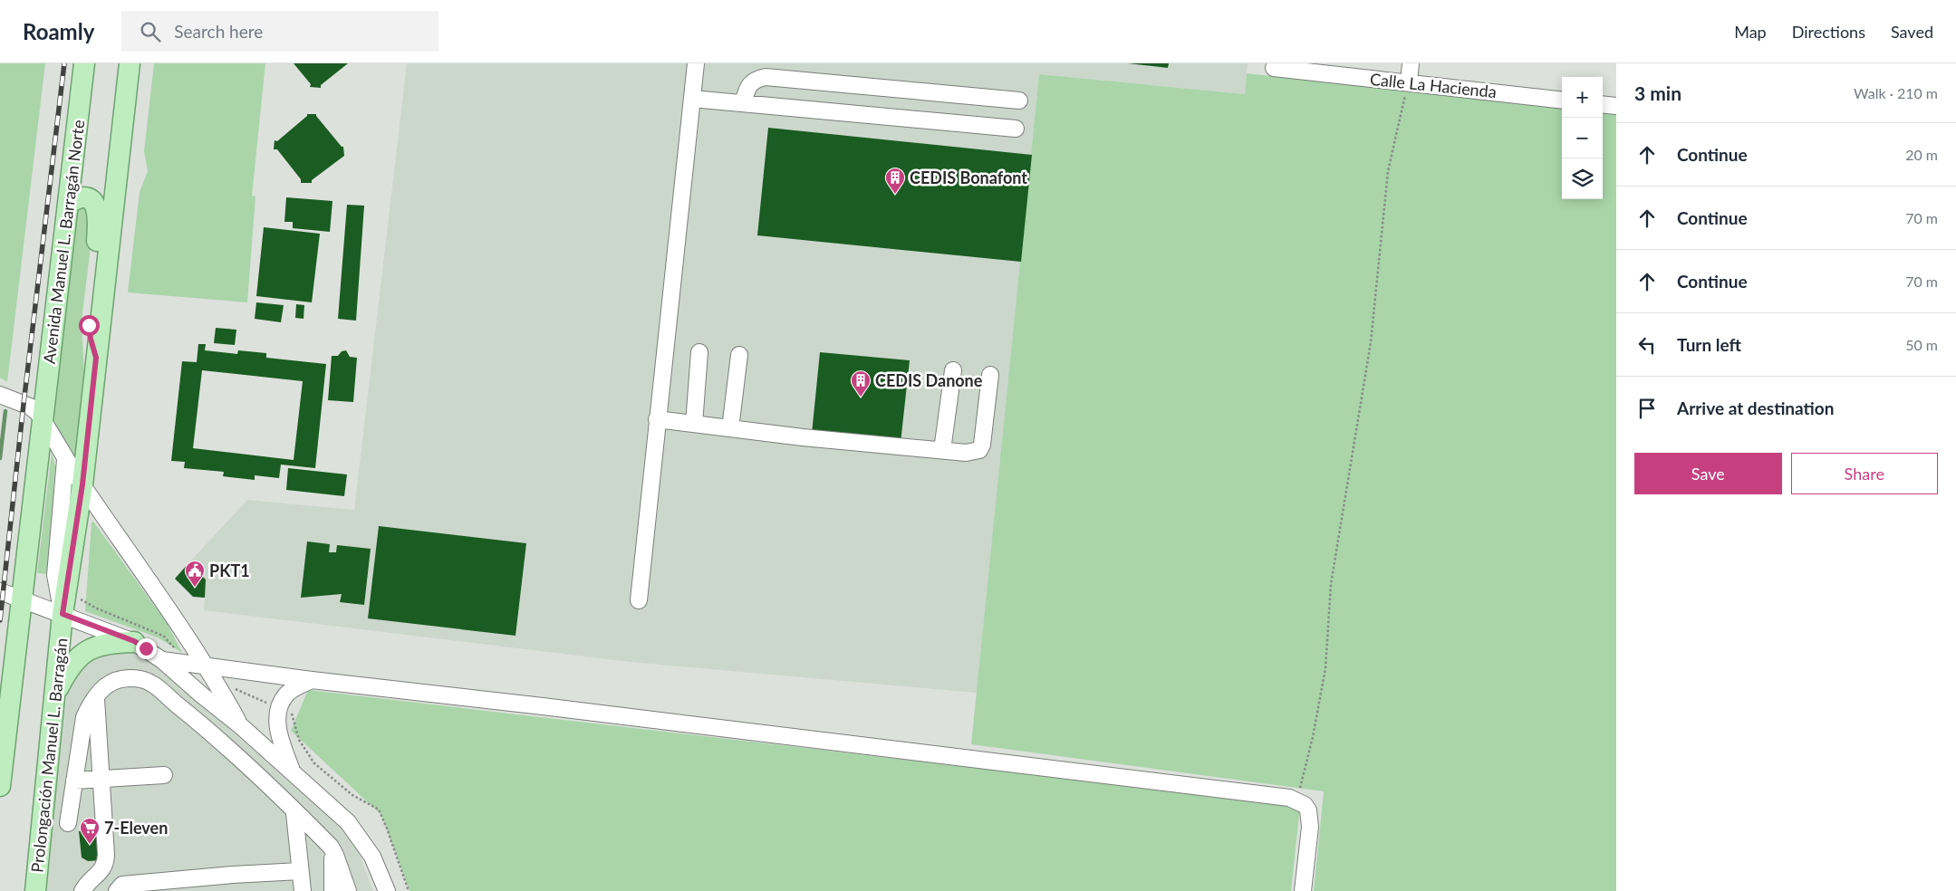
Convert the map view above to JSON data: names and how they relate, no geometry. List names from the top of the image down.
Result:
{
  "streets": {
    "main road": ["Avenida Manuel L. Barragán Norte", "Prolongación Manuel L. Barragán"],
    "street": ["Calle La Hacienda"]
  },
  "places": {
    "building": ["CEDIS Bonafont", "CEDIS Danone"],
    "public building": ["PKT1"],
    "supermarket": ["7-Eleven"]
  },
  "page": {
    "header": "Roamly",
    "search": "Search here",
    "nav": ["Map", "Directions", "Saved"],
    "heading": ["3 min", "Walk · 210 m"],
    "map_buttons": ["+", "−"],
    "list": [
      ["Continue", "20 m"],
      ["Continue", "70 m"],
      ["Continue", "70 m"],
      ["Turn left", "50 m"],
      "Arrive at destination"
    ],
    "buttons": ["Save", "Share"]
  }
}
